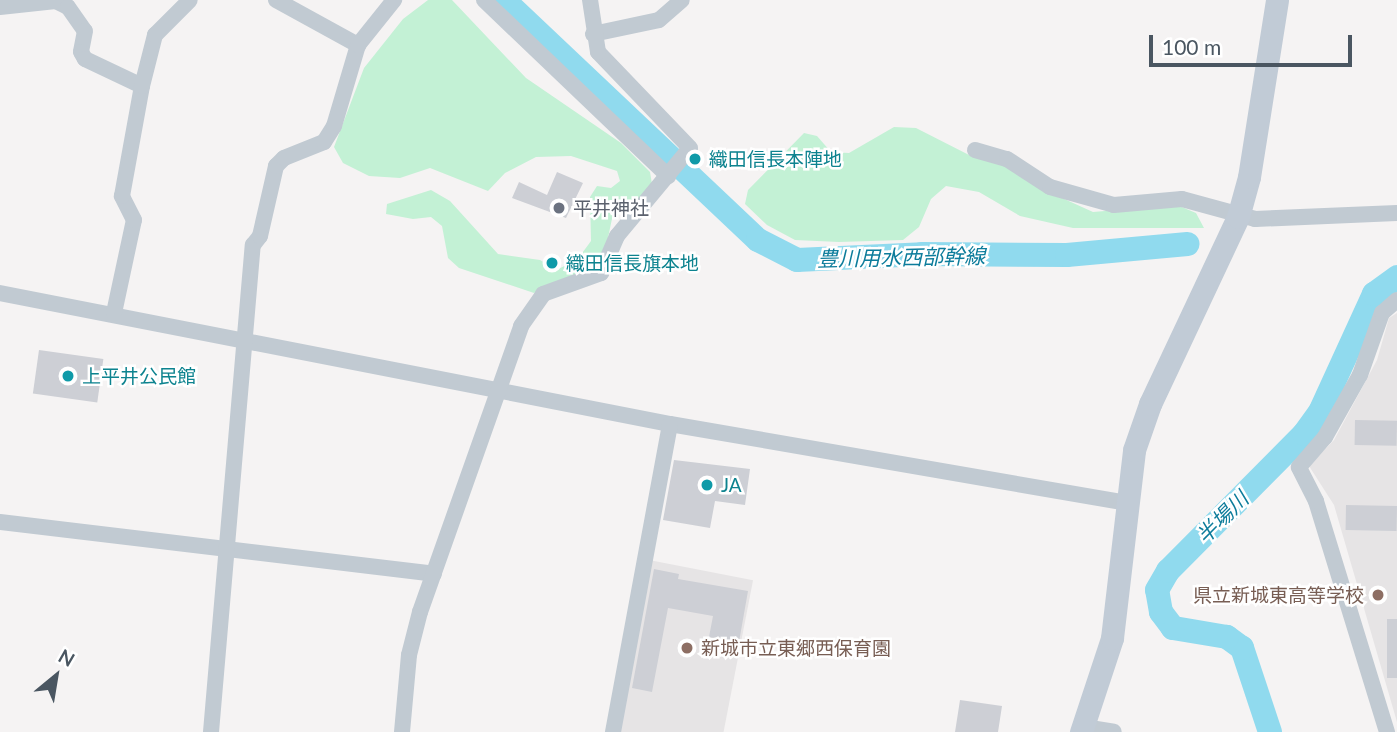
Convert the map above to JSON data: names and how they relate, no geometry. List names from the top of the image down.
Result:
{
  "water": ["豊川用水西部幹線", "半場川"],
  "places": [
    "織田信長本陣地",
    "平井神社",
    "織田信長旗本地",
    "上平井公民館",
    "JA",
    "県立新城東高等学校",
    "新城市立東郷西保育園"
  ],
  "scale_bar": "100 m",
  "north": "top right"
}
